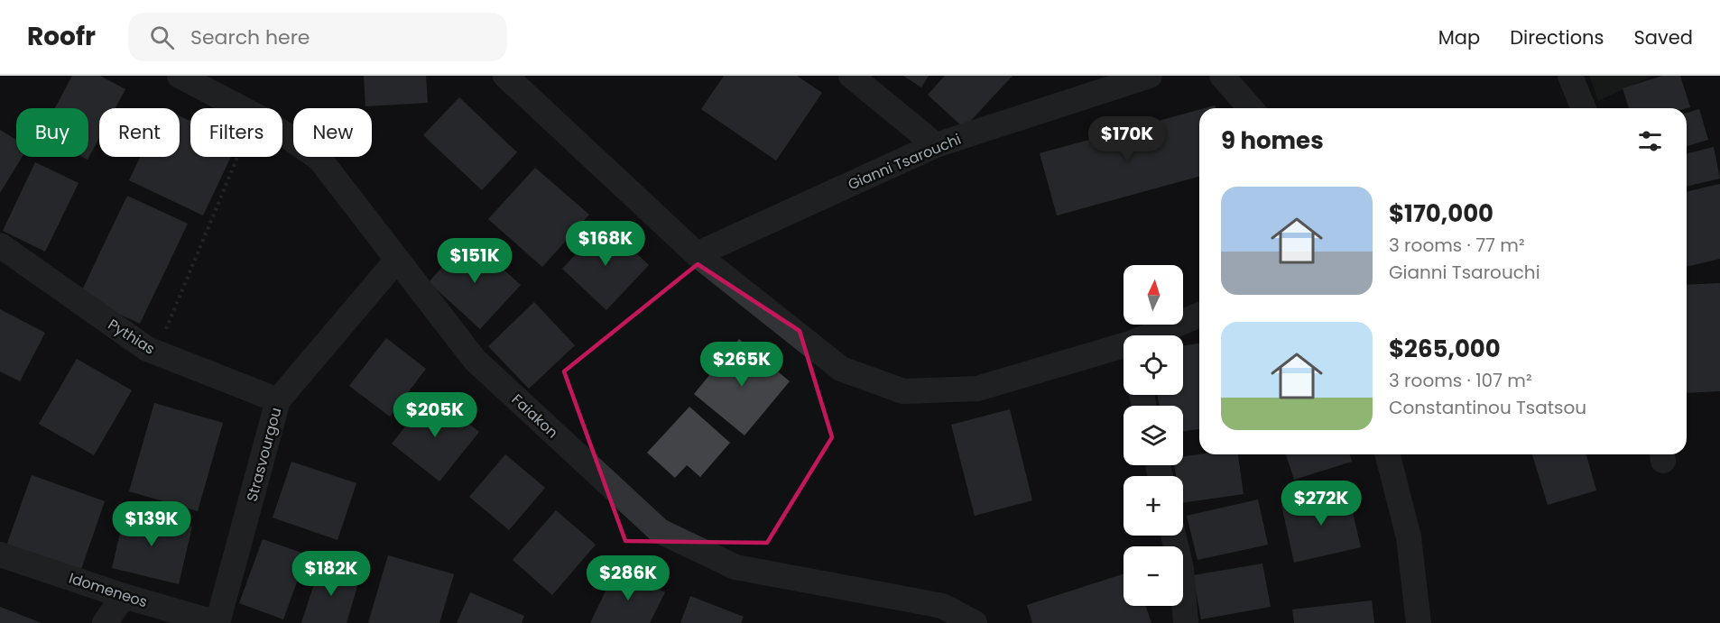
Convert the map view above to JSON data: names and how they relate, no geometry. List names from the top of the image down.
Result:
{
  "streets": {
    "street": [
      "Gianni Tsarouchi",
      "Pythias",
      "Faiakon",
      "Strasvourgou",
      "Idomeneos"
    ]
  },
  "crossings": [
    ["Pythias", "Strasvourgou"],
    ["Faiakon", "Strasvourgou"],
    ["Strasvourgou", "Idomeneos"]
  ],
  "north": "top",
  "page": {
    "header": "Roofr",
    "search": "Search here",
    "nav": ["Map", "Directions", "Saved"],
    "chip": [
      "Buy",
      "Rent",
      "Filters",
      "New"
    ],
    "heading": "9 homes",
    "price": [
      "$170K",
      "$168K",
      "$151K",
      "$265K",
      "$205K",
      "$272K",
      "$139K",
      "$182K",
      "$286K"
    ],
    "list": [
      {
        "name": "$170,000",
        "note": "3 rooms · 77 m² · Gianni Tsarouchi"
      },
      {
        "name": "$265,000",
        "note": "3 rooms · 107 m² · Constantinou Tsatsou"
      }
    ],
    "map_buttons": ["+", "−"]
  }
}
